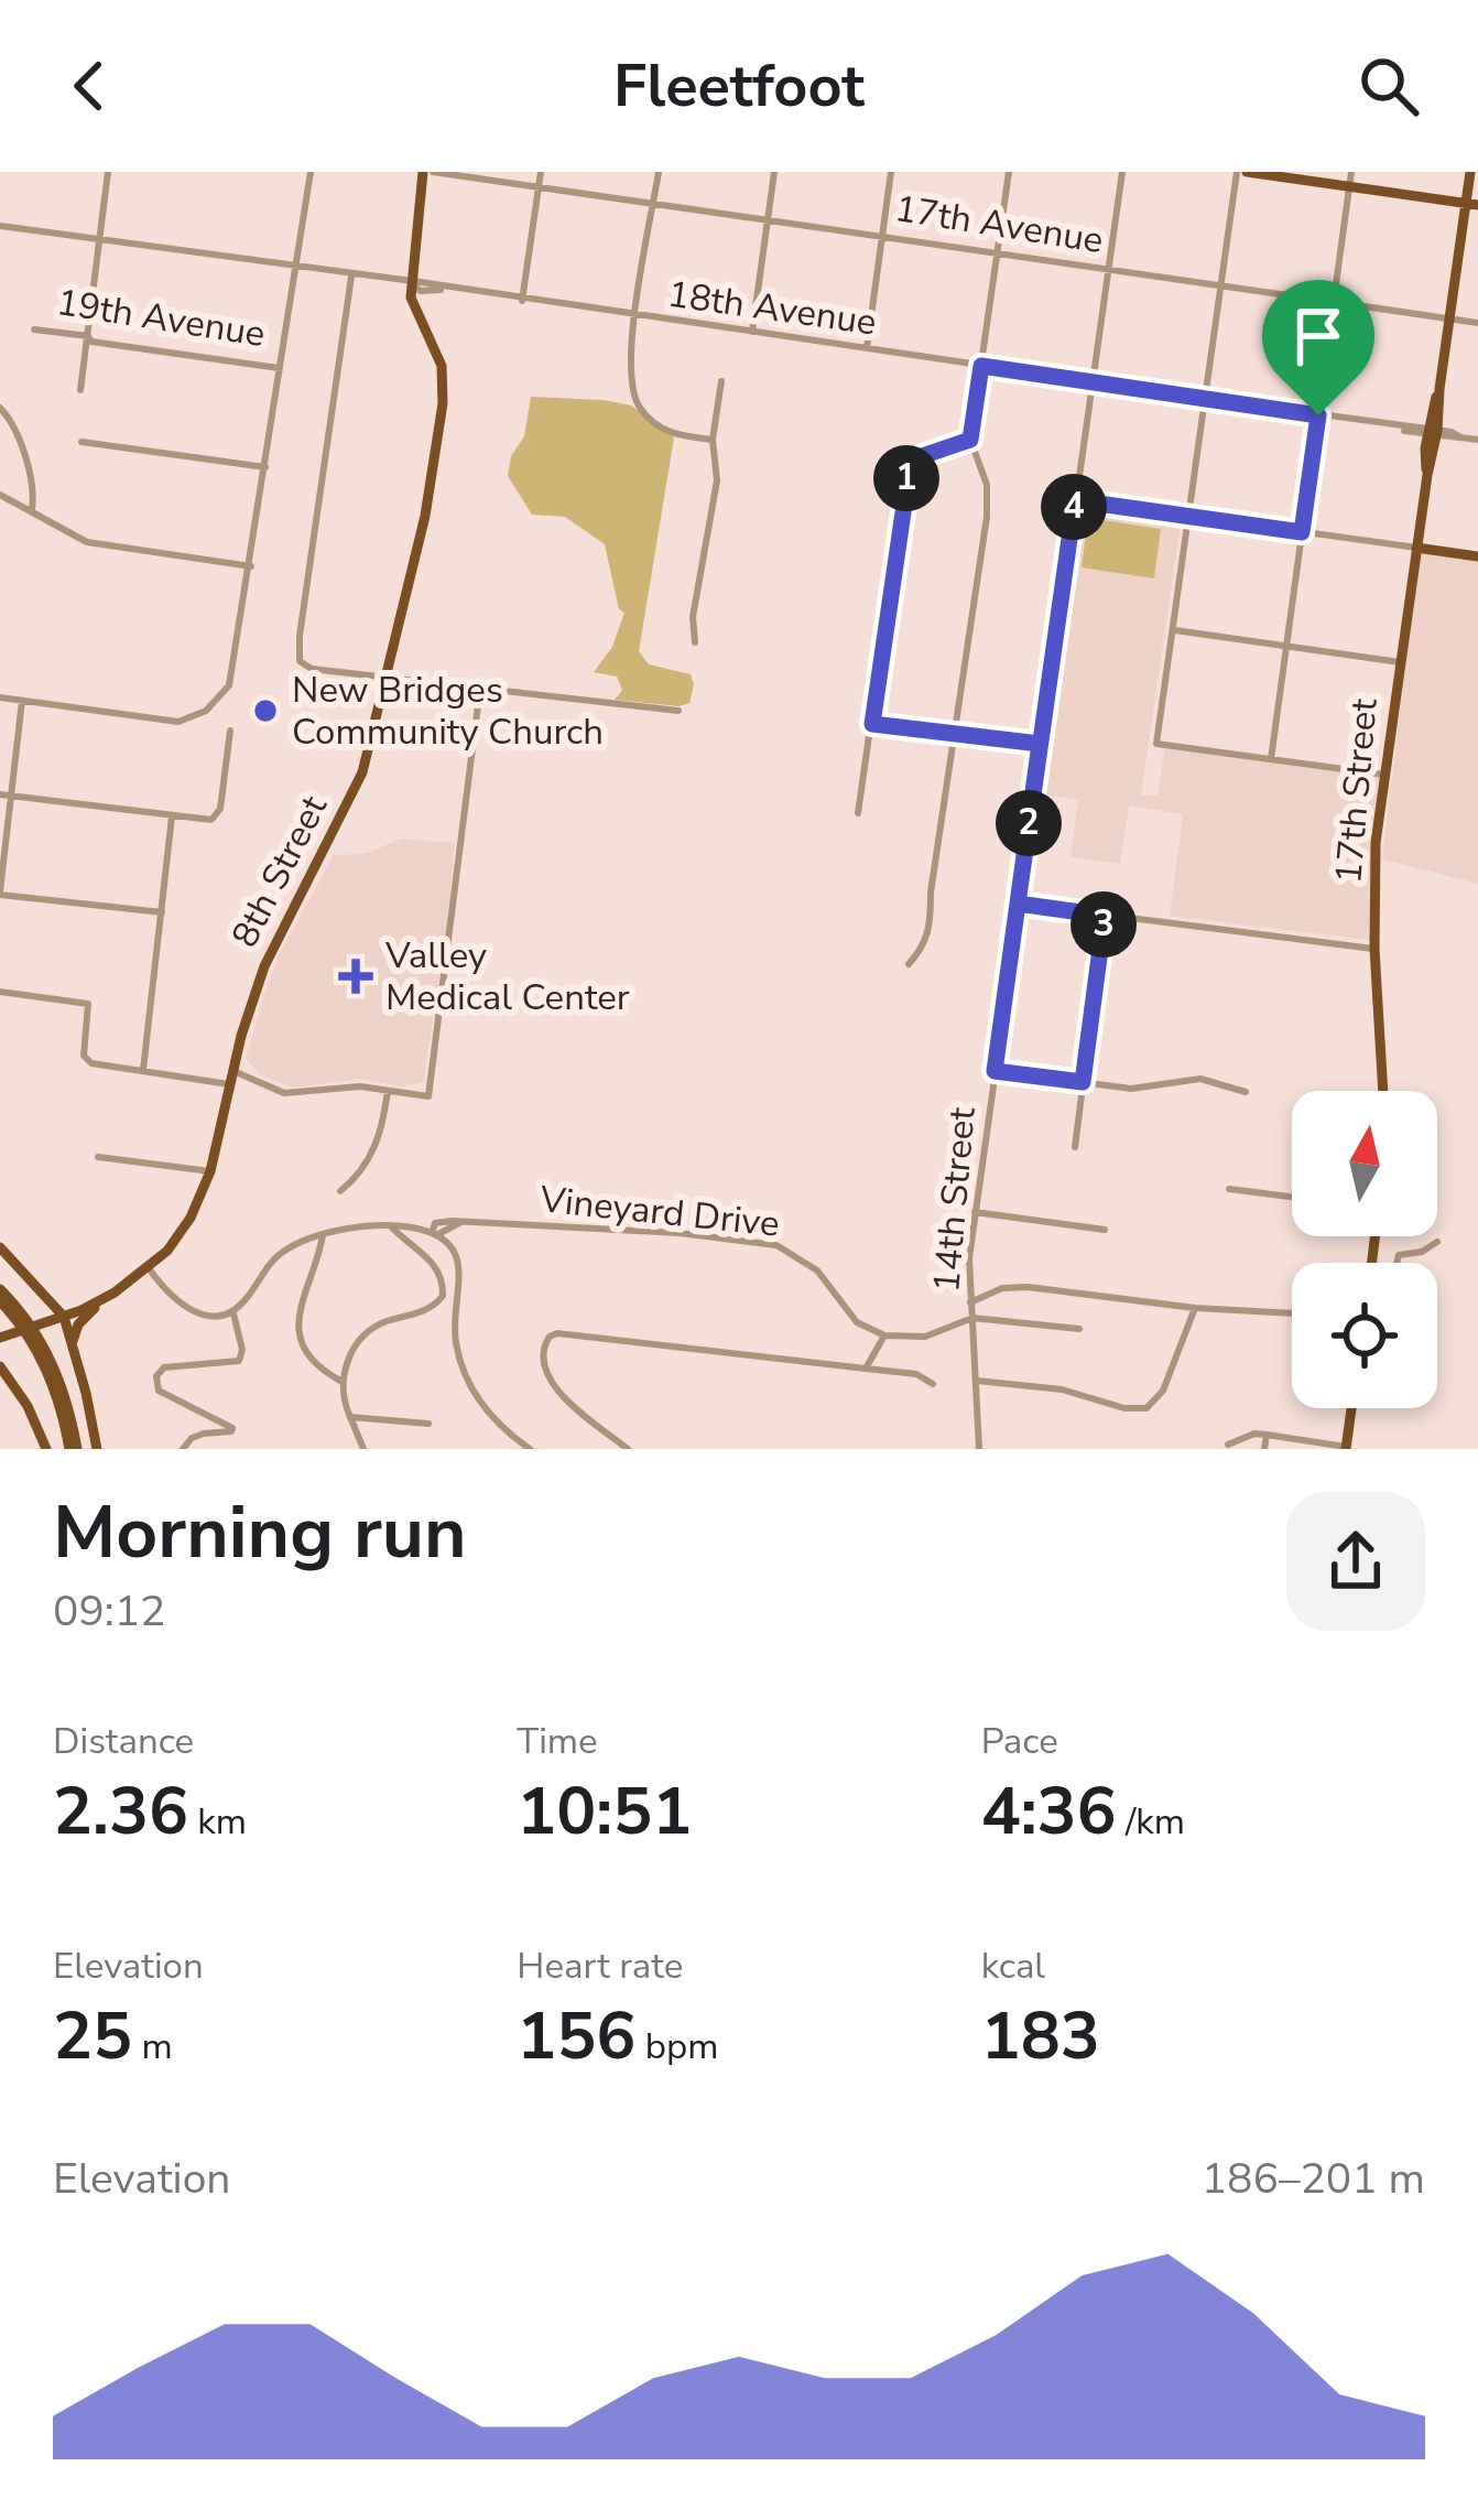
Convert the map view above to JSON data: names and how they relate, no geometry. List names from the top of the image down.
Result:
{
  "streets": {
    "main road": ["17th Street", "8th Street"],
    "street": [
      "17th Avenue",
      "18th Avenue",
      "19th Avenue",
      "14th Street",
      "Vineyard Drive"
    ]
  },
  "crossings": [
    ["17th Avenue", "17th Street"],
    ["17th Avenue", "8th Street"],
    ["17th Avenue", "14th Street"],
    ["18th Avenue", "17th Street"],
    ["18th Avenue", "8th Street"],
    ["18th Avenue", "14th Street"]
  ],
  "places": {
    "other": ["New Bridges Community Church"],
    "health": ["Valley Medical Center"]
  },
  "north": "top",
  "page": {
    "header": "Fleetfoot",
    "pins": [
      "1",
      "4",
      "2",
      "3"
    ],
    "heading": ["Morning run", "09:12"],
    "stats": [
      ["Distance", "2.36 km"],
      ["Time", "10:51"],
      ["Pace", "4:36 /km"],
      ["Elevation", "25 m"],
      ["Heart rate", "156 bpm"],
      ["kcal", "183"]
    ],
    "chart": ["Elevation", "186–201 m"]
  }
}
